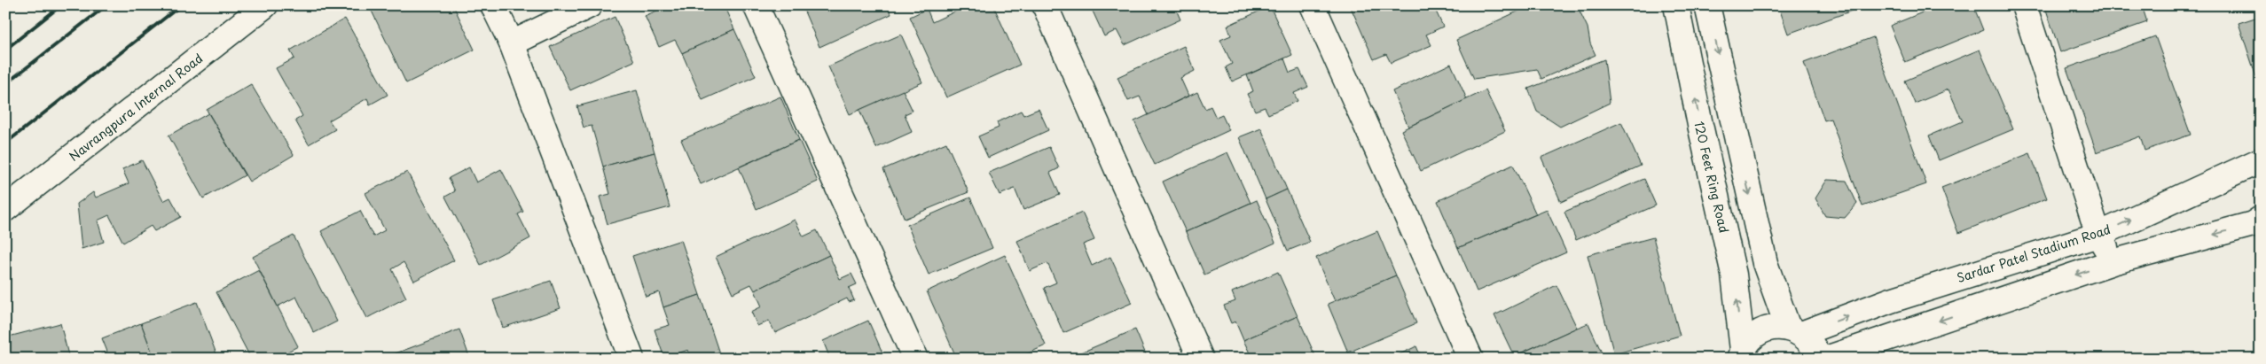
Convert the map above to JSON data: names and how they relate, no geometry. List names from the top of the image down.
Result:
{
  "streets": {
    "street": ["Navrangpura Internal Road", "120 Feet Ring Road", "Sardar Patel Stadium Road"]
  },
  "crossings": [
    ["120 Feet Ring Road", "Sardar Patel Stadium Road"]
  ]
}
